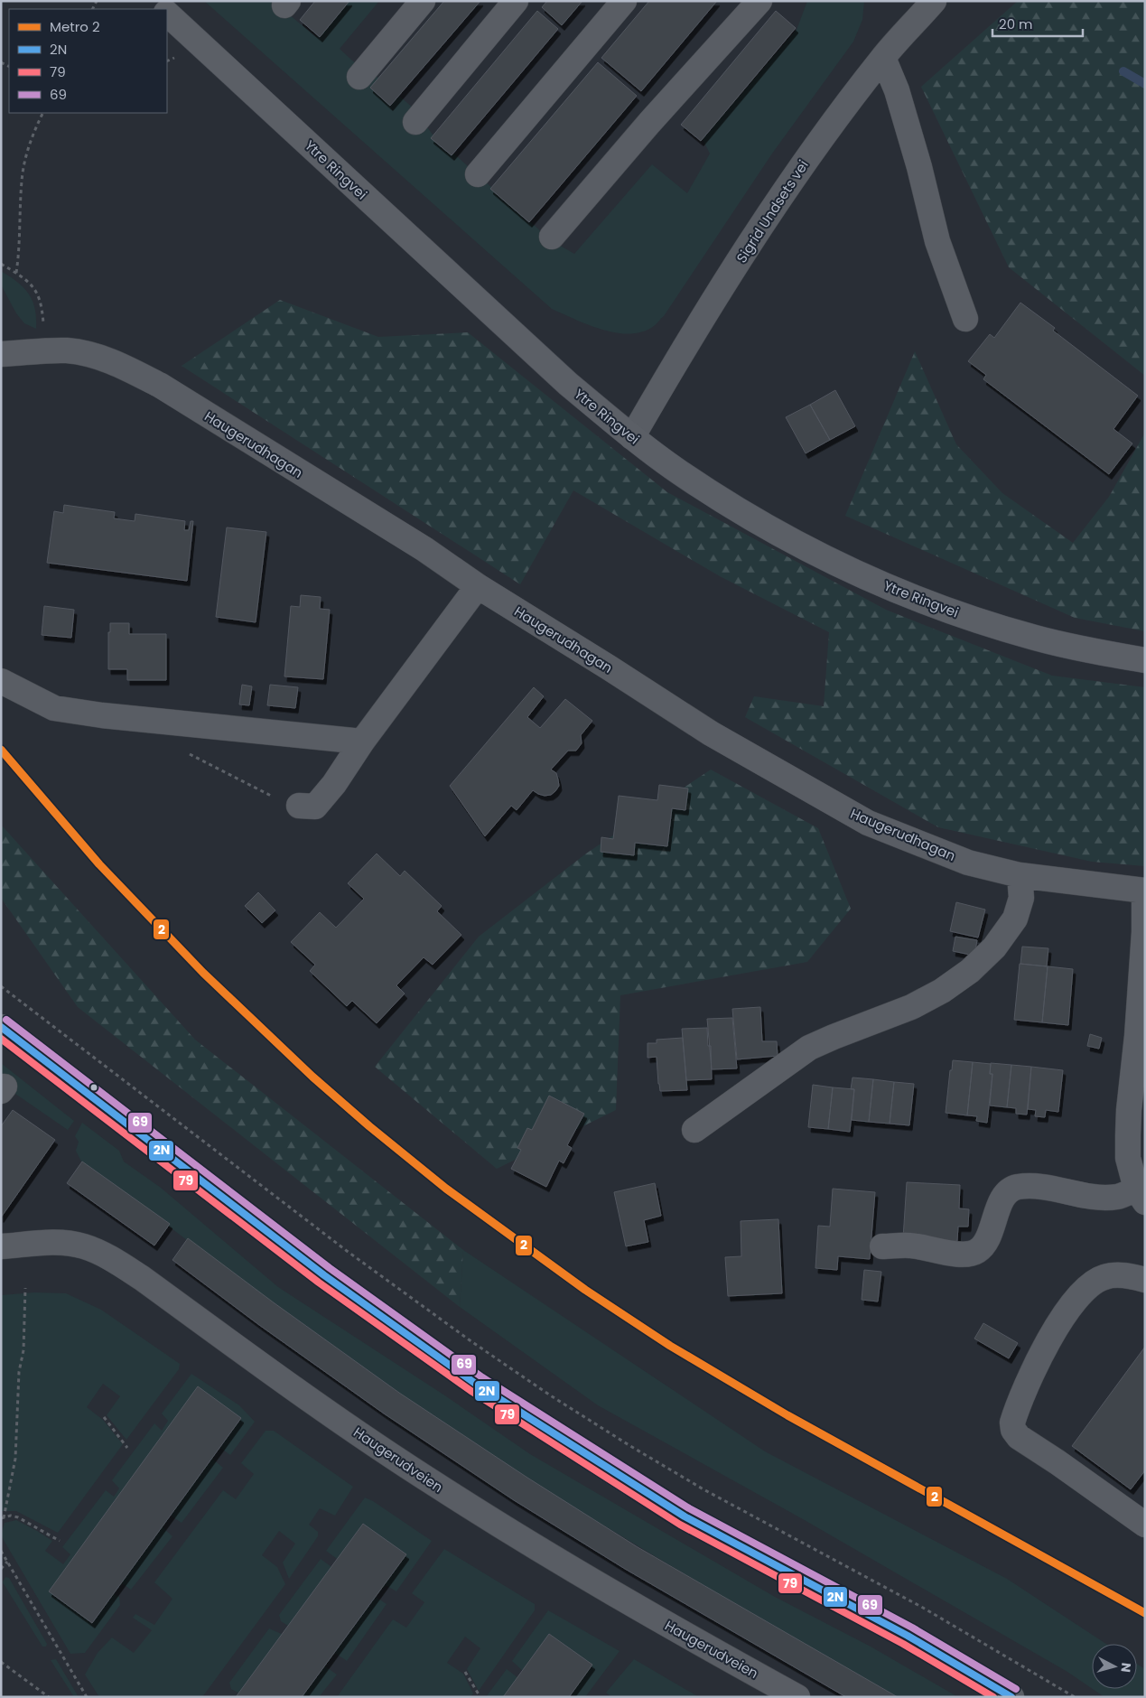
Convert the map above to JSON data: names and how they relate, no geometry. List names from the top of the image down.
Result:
{
  "streets": {
    "main road": ["Ytre Ringvei"],
    "street": ["Sigrid Undsets vei", "Haugerudhagan", "Haugerudveien"]
  },
  "crossings": [
    ["Ytre Ringvei", "Sigrid Undsets vei"]
  ],
  "lines": [
    "metro line 2",
    "transit line 69",
    "transit line 2N",
    "transit line 79"
  ],
  "legend": [
    "Metro 2",
    "2N",
    "79",
    "69"
  ],
  "scale_bar": "20 m",
  "north": "right"
}
